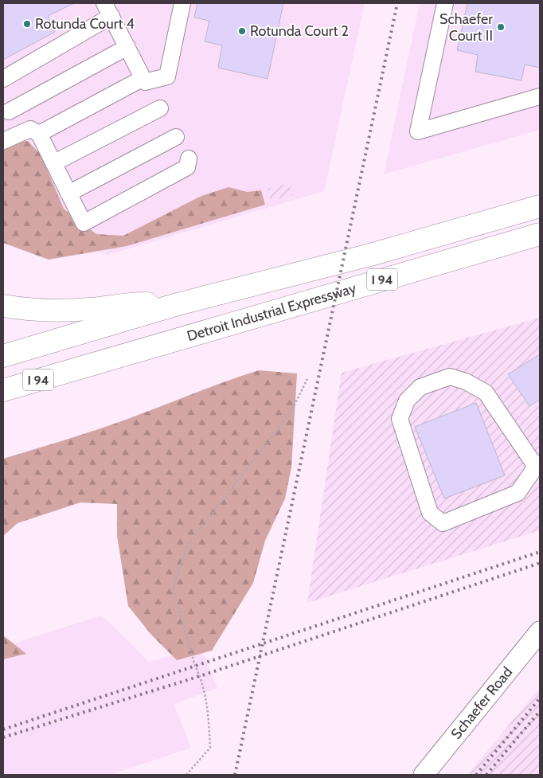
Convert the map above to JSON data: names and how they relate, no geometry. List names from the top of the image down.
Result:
{
  "streets": {
    "highway": ["I 94", "Detroit Industrial Expressway"],
    "main road": ["Schaefer Road"]
  },
  "places": ["Rotunda Court 4", "Schaefer Court II", "Rotunda Court 2"]
}
